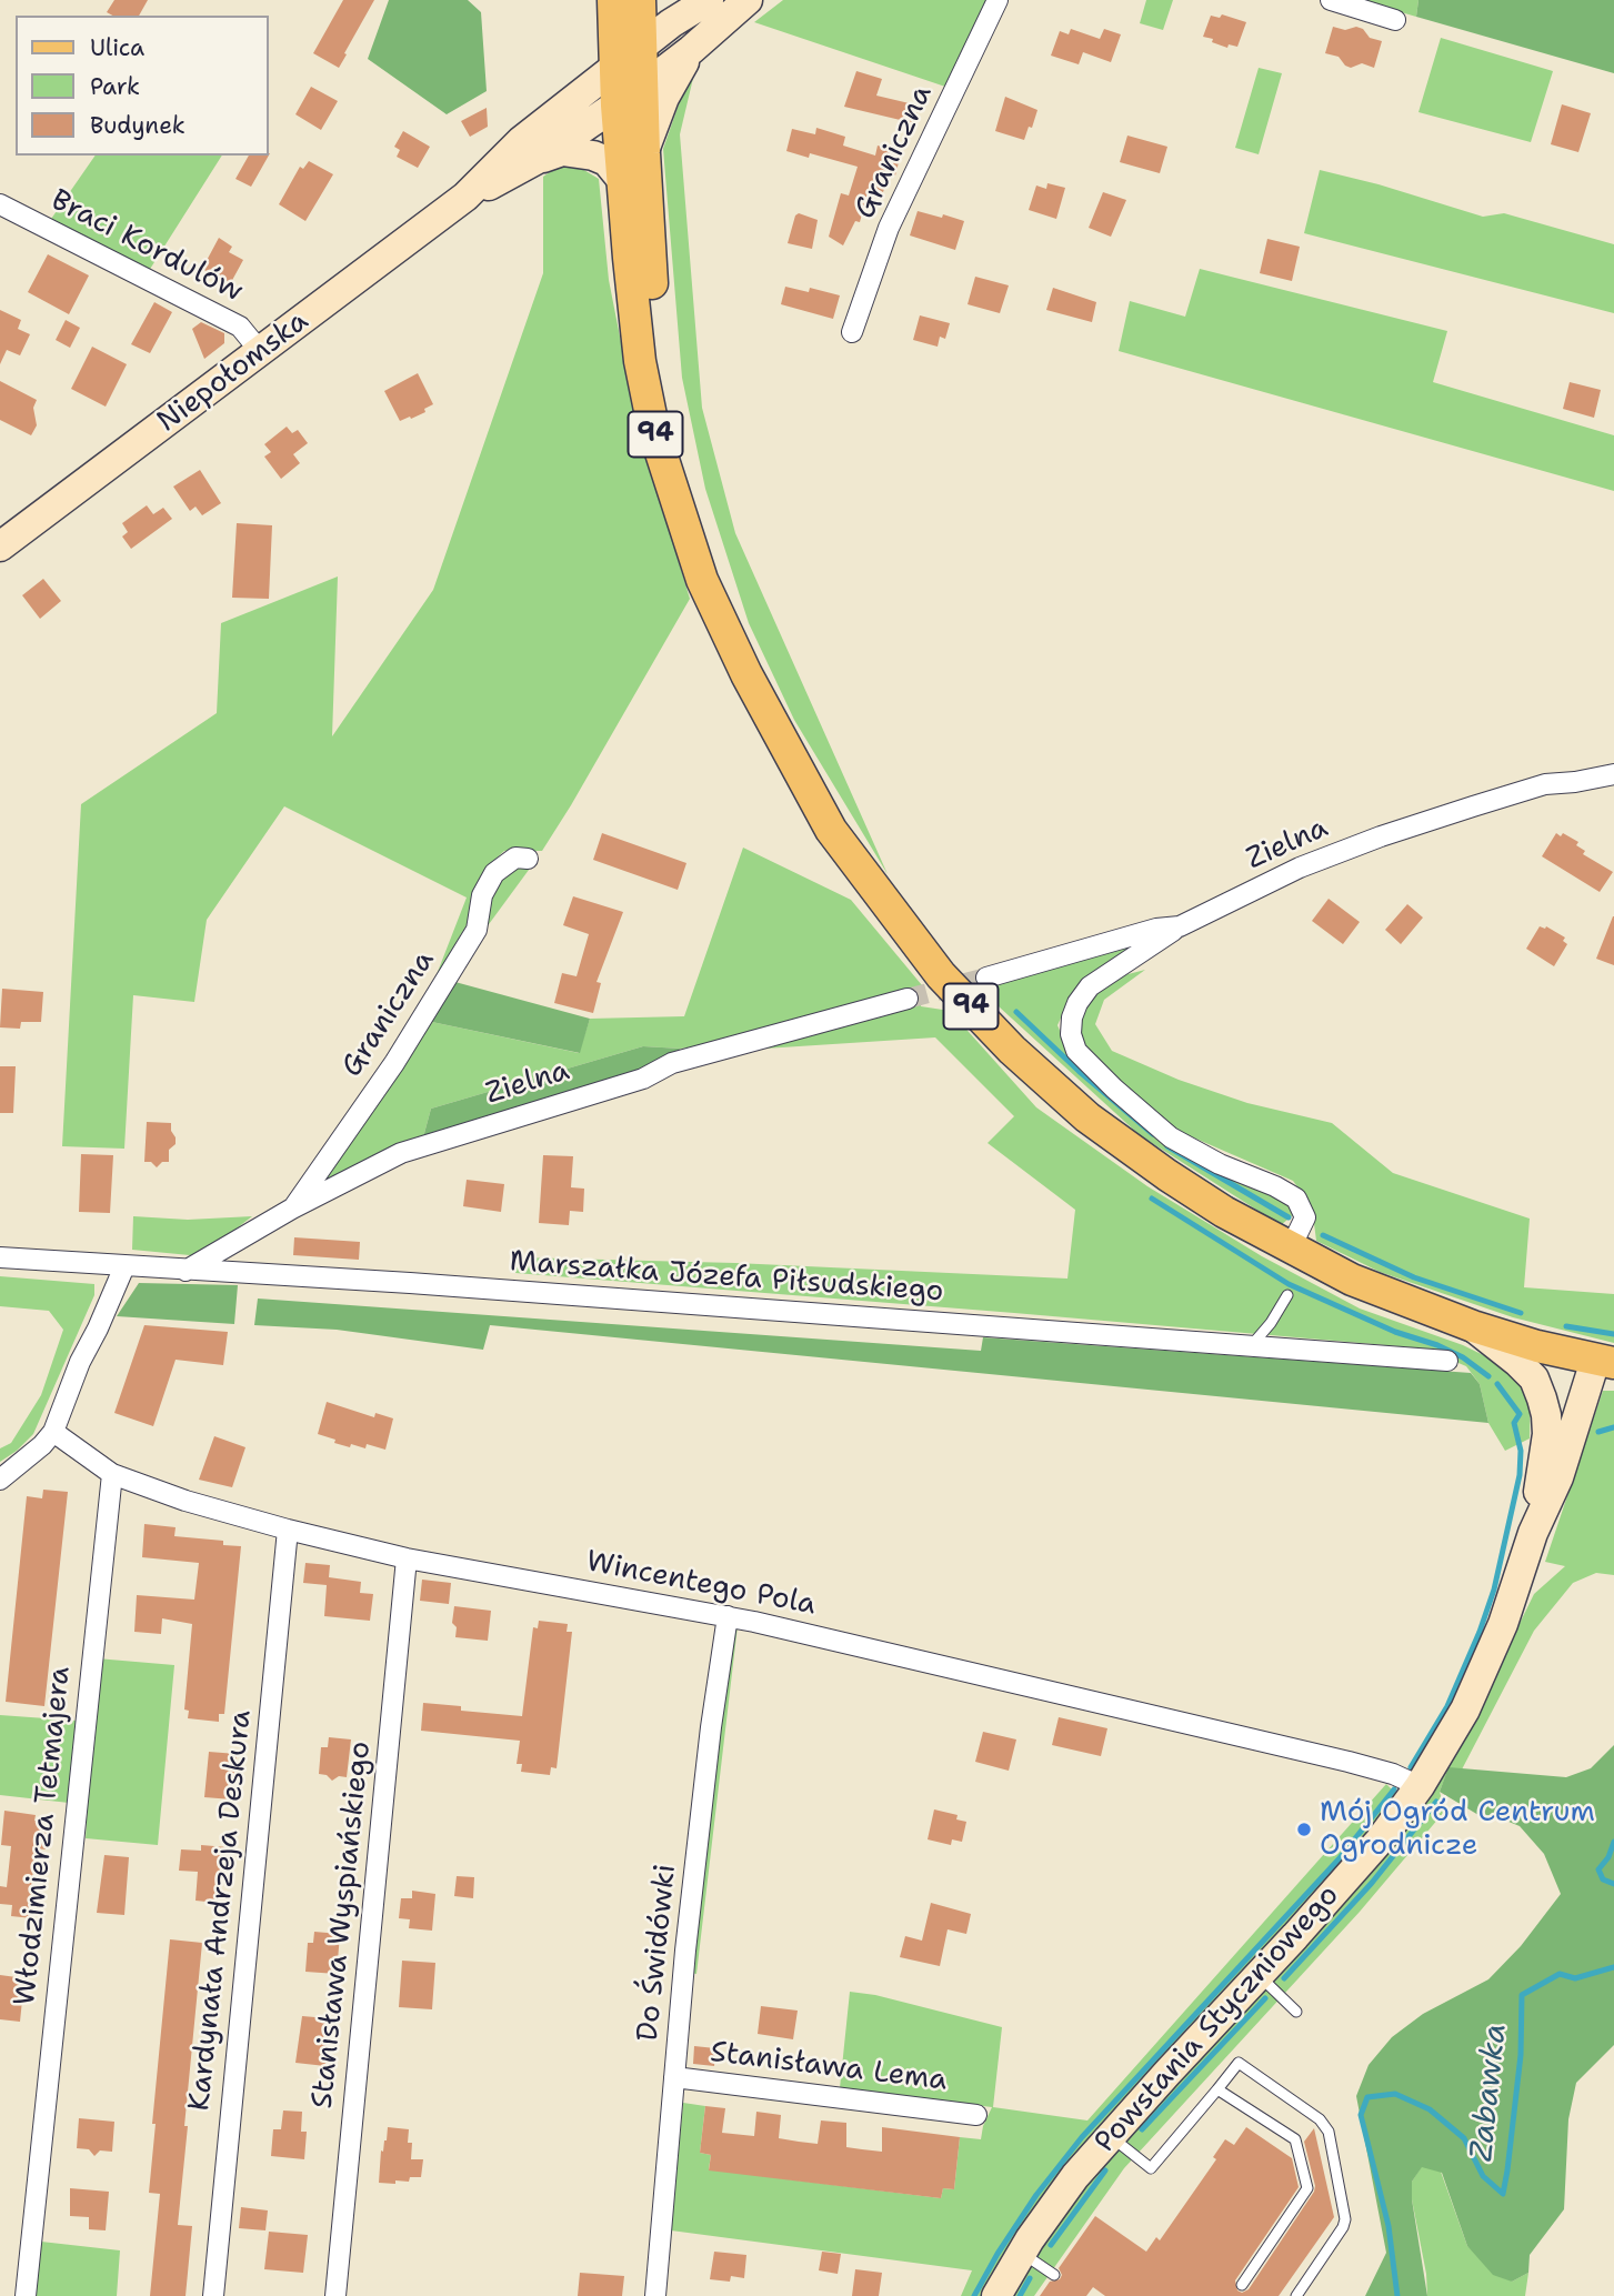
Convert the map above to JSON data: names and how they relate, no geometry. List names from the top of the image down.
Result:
{
  "streets": {
    "main road": ["Niepołomska", "94", "Powstania Styczniowego"],
    "street": [
      "Graniczna",
      "Braci Kordulów",
      "Zielna",
      "Marszałka Józefa Piłsudskiego",
      "Wincentego Pola",
      "Włodzimierza Tetmajera",
      "Kardynała Andrzeja Deskura",
      "Stanisława Wyspiańskiego",
      "Do Świdówki",
      "Stanisława Lema"
    ]
  },
  "crossings": [
    ["Graniczna", "Zielna"],
    ["Braci Kordulów", "Niepołomska"],
    ["Niepołomska", "94"],
    ["94", "Powstania Styczniowego"],
    ["Zielna", "Marszałka Józefa Piłsudskiego"],
    ["Wincentego Pola", "Włodzimierza Tetmajera"],
    ["Wincentego Pola", "Kardynała Andrzeja Deskura"],
    ["Wincentego Pola", "Stanisława Wyspiańskiego"],
    ["Wincentego Pola", "Do Świdówki"],
    ["Wincentego Pola", "Powstania Styczniowego"],
    ["Do Świdówki", "Stanisława Lema"]
  ],
  "water": ["Zabawka"],
  "places": ["Mój Ogród Centrum Ogrodnicze"],
  "legend": ["Ulica", "Park", "Budynek"]
}
